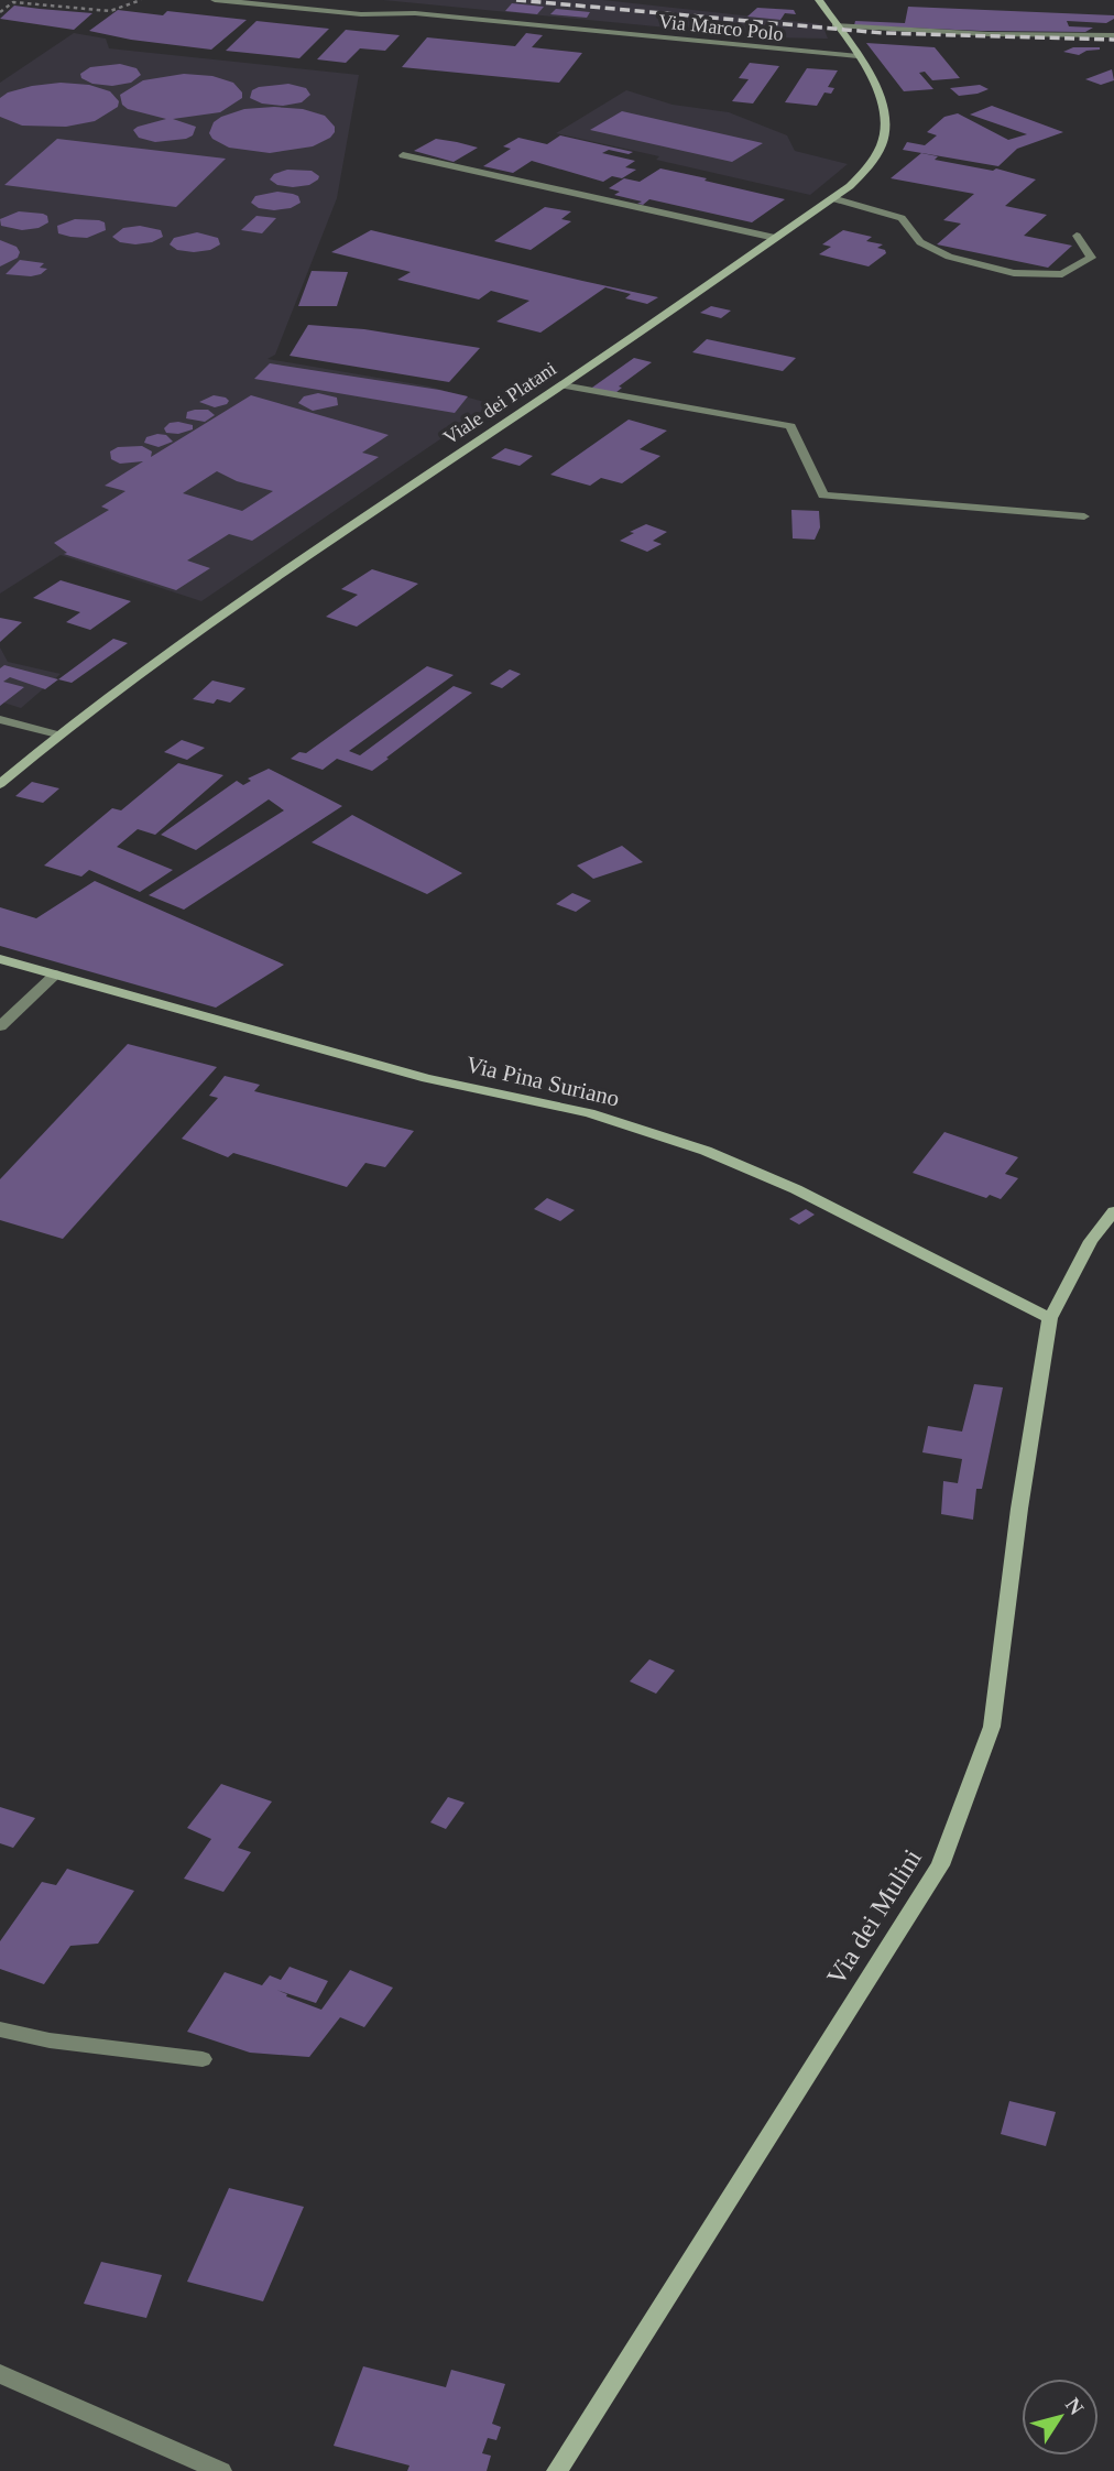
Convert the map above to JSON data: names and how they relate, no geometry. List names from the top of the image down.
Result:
{
  "streets": {
    "street": [
      "Via Marco Polo",
      "Viale dei Platani",
      "Via Pina Suriano",
      "Via dei Mulini"
    ]
  },
  "crossings": [
    ["Via Marco Polo", "Viale dei Platani"],
    ["Via Pina Suriano", "Via dei Mulini"]
  ],
  "north": "top right"
}
